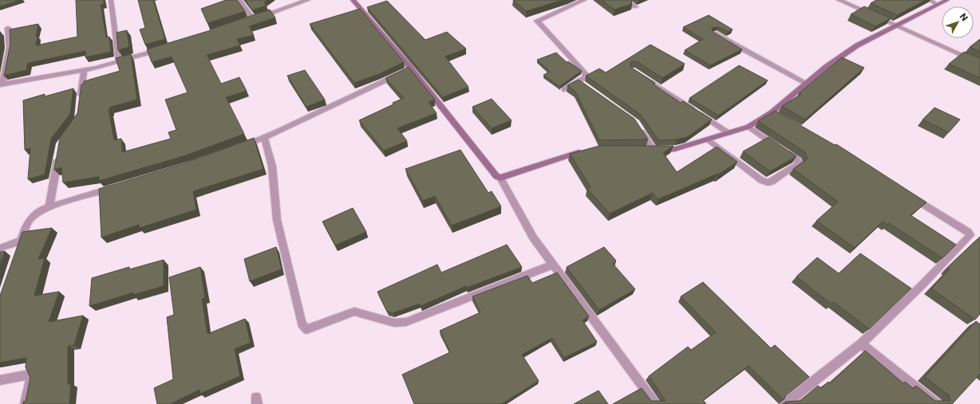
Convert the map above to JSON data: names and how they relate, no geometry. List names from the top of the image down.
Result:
{
  "north": "top right"
}
